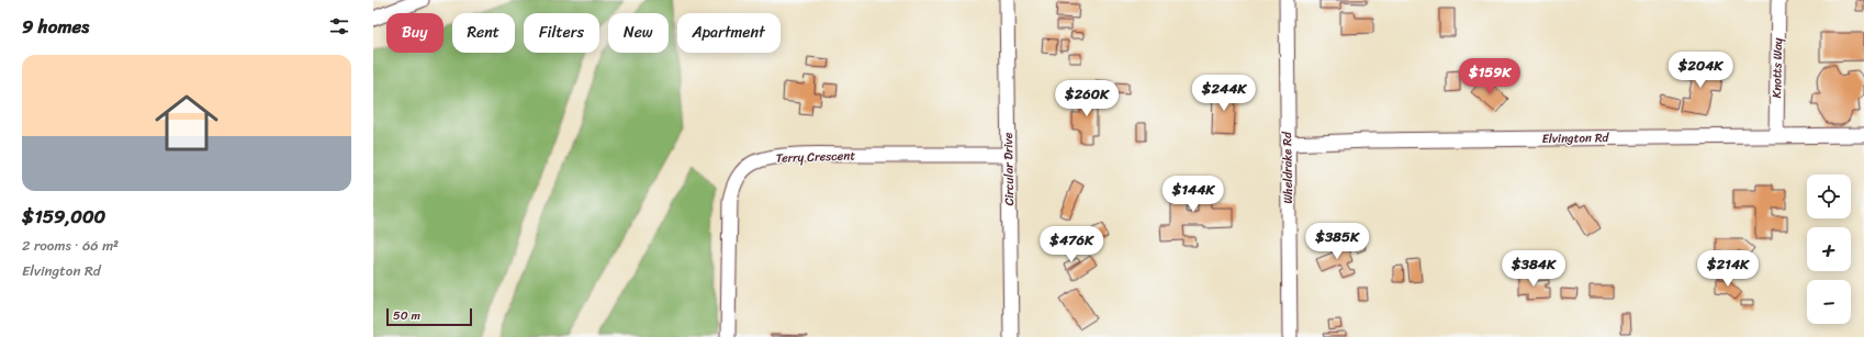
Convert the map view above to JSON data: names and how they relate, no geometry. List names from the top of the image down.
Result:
{
  "streets": {
    "street": [
      "Knotts Way",
      "Elvington Rd",
      "Terry Crescent",
      "Wheldrake Rd",
      "Circular Drive"
    ]
  },
  "crossings": [
    ["Knotts Way", "Elvington Rd"],
    ["Elvington Rd", "Wheldrake Rd"],
    ["Terry Crescent", "Circular Drive"]
  ],
  "scale_bar": "50 m",
  "page": {
    "heading": "9 homes",
    "chip": [
      "Buy",
      "Rent",
      "Filters",
      "New",
      "Apartment"
    ],
    "price": [
      "$204K",
      "$159K",
      "$244K",
      "$260K",
      "$144K",
      "$385K",
      "$476K",
      "$384K",
      "$214K"
    ],
    "list": [
      {
        "name": "$159,000",
        "note": "2 rooms · 66 m² · Elvington Rd"
      }
    ],
    "map_buttons": ["+", "−"],
    "scale": "50 m"
  }
}
